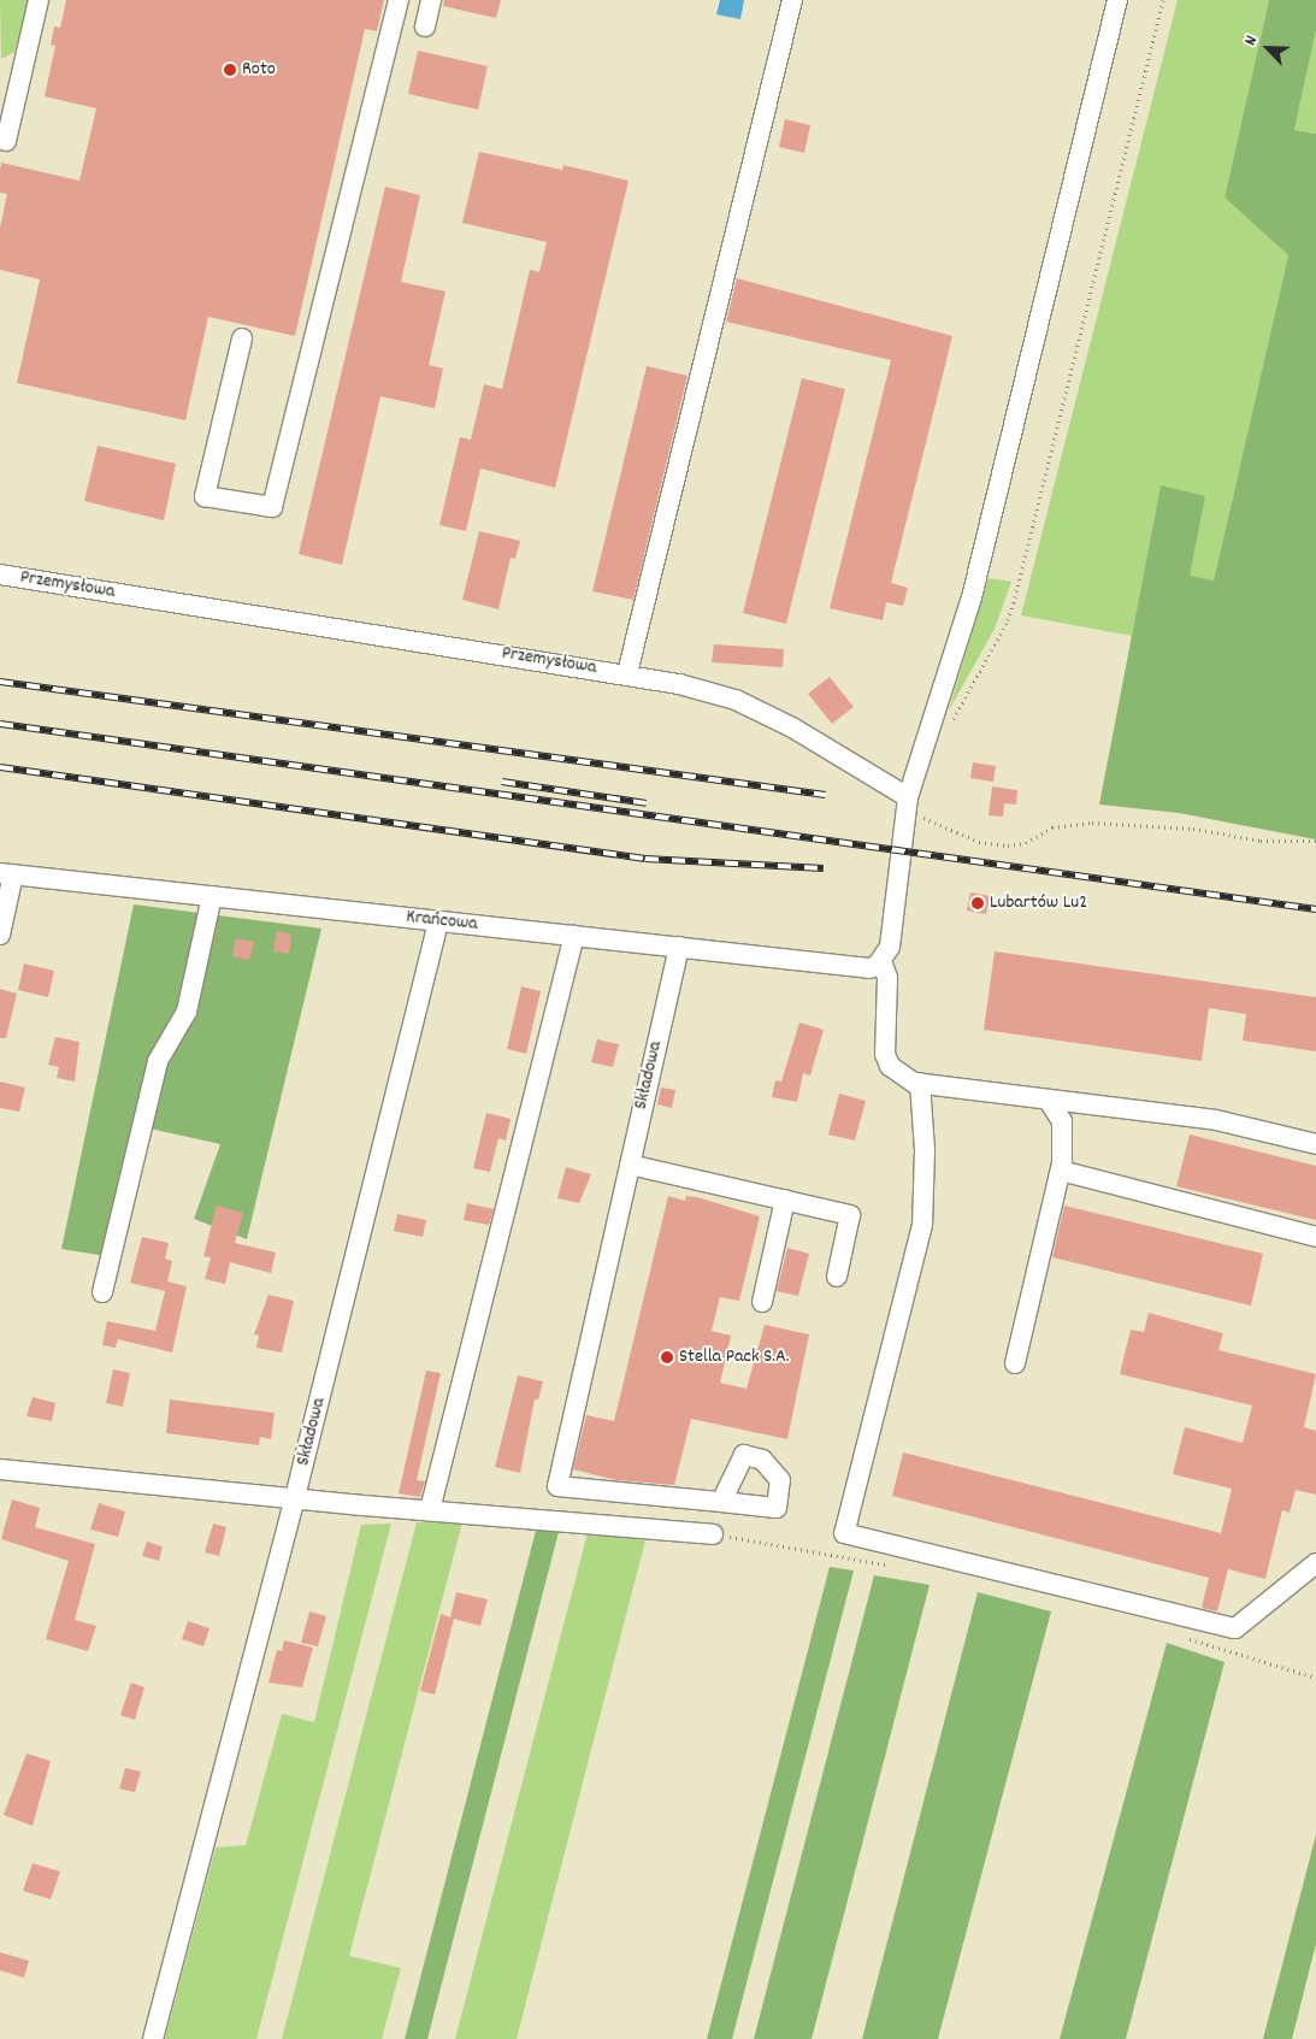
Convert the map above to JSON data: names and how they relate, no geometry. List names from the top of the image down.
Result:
{
  "streets": {
    "street": ["Przemysłowa", "Krańcowa", "Składowa"]
  },
  "crossings": [
    ["Krańcowa", "Składowa"]
  ],
  "places": ["Roto", "Lubartów Lu2", "Stella Pack S.A."],
  "north": "top left"
}
